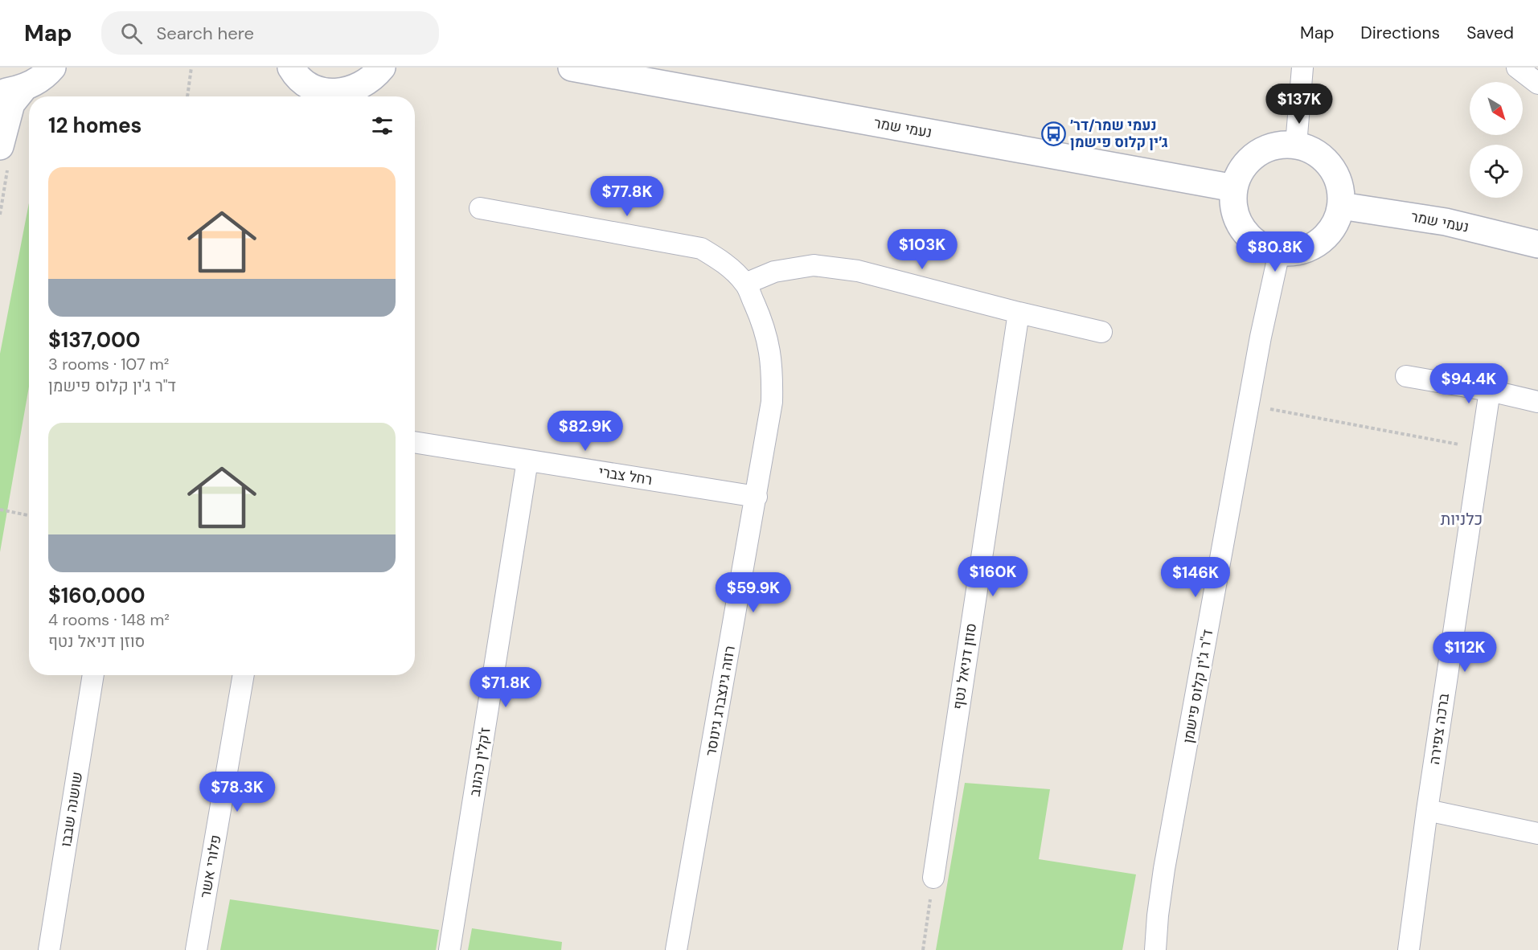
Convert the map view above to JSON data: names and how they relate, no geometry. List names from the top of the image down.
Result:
{
  "streets": {
    "street": [
      "נעמי שמר",
      "רחל צברי",
      "סוזן דניאל נטף",
      "ד\"ר ג'ין קלוס פישמן",
      "רוזה גינצברג גינוסר",
      "ברכה צפירה",
      "ז'קלין כהנוב",
      "שושנה שבבו",
      "פלורי אשר"
    ]
  },
  "crossings": [
    ["נעמי שמר", "ד\"ר ג'ין קלוס פישמן"],
    ["רחל צברי", "רוזה גינצברג גינוסר"],
    ["רחל צברי", "ז'קלין כהנוב"]
  ],
  "districts": ["כלניות"],
  "places": {
    "bus stop": ["נעמי שמר/דר׳ ג׳ין קלוס פישמן"]
  },
  "north": "bottom right",
  "page": {
    "header": "Map",
    "search": "Search here",
    "nav": ["Map", "Directions", "Saved"],
    "price": [
      "$137K",
      "$77.8K",
      "$103K",
      "$80.8K",
      "$94.4K",
      "$82.9K",
      "$160K",
      "$146K",
      "$59.9K",
      "$112K",
      "$71.8K",
      "$78.3K"
    ],
    "heading": "12 homes",
    "list": [
      {
        "name": "$137,000",
        "note": "3 rooms · 107 m² · ד\"ר ג'ין קלוס פישמן"
      },
      {
        "name": "$160,000",
        "note": "4 rooms · 148 m² · סוזן דניאל נטף"
      }
    ]
  }
}
